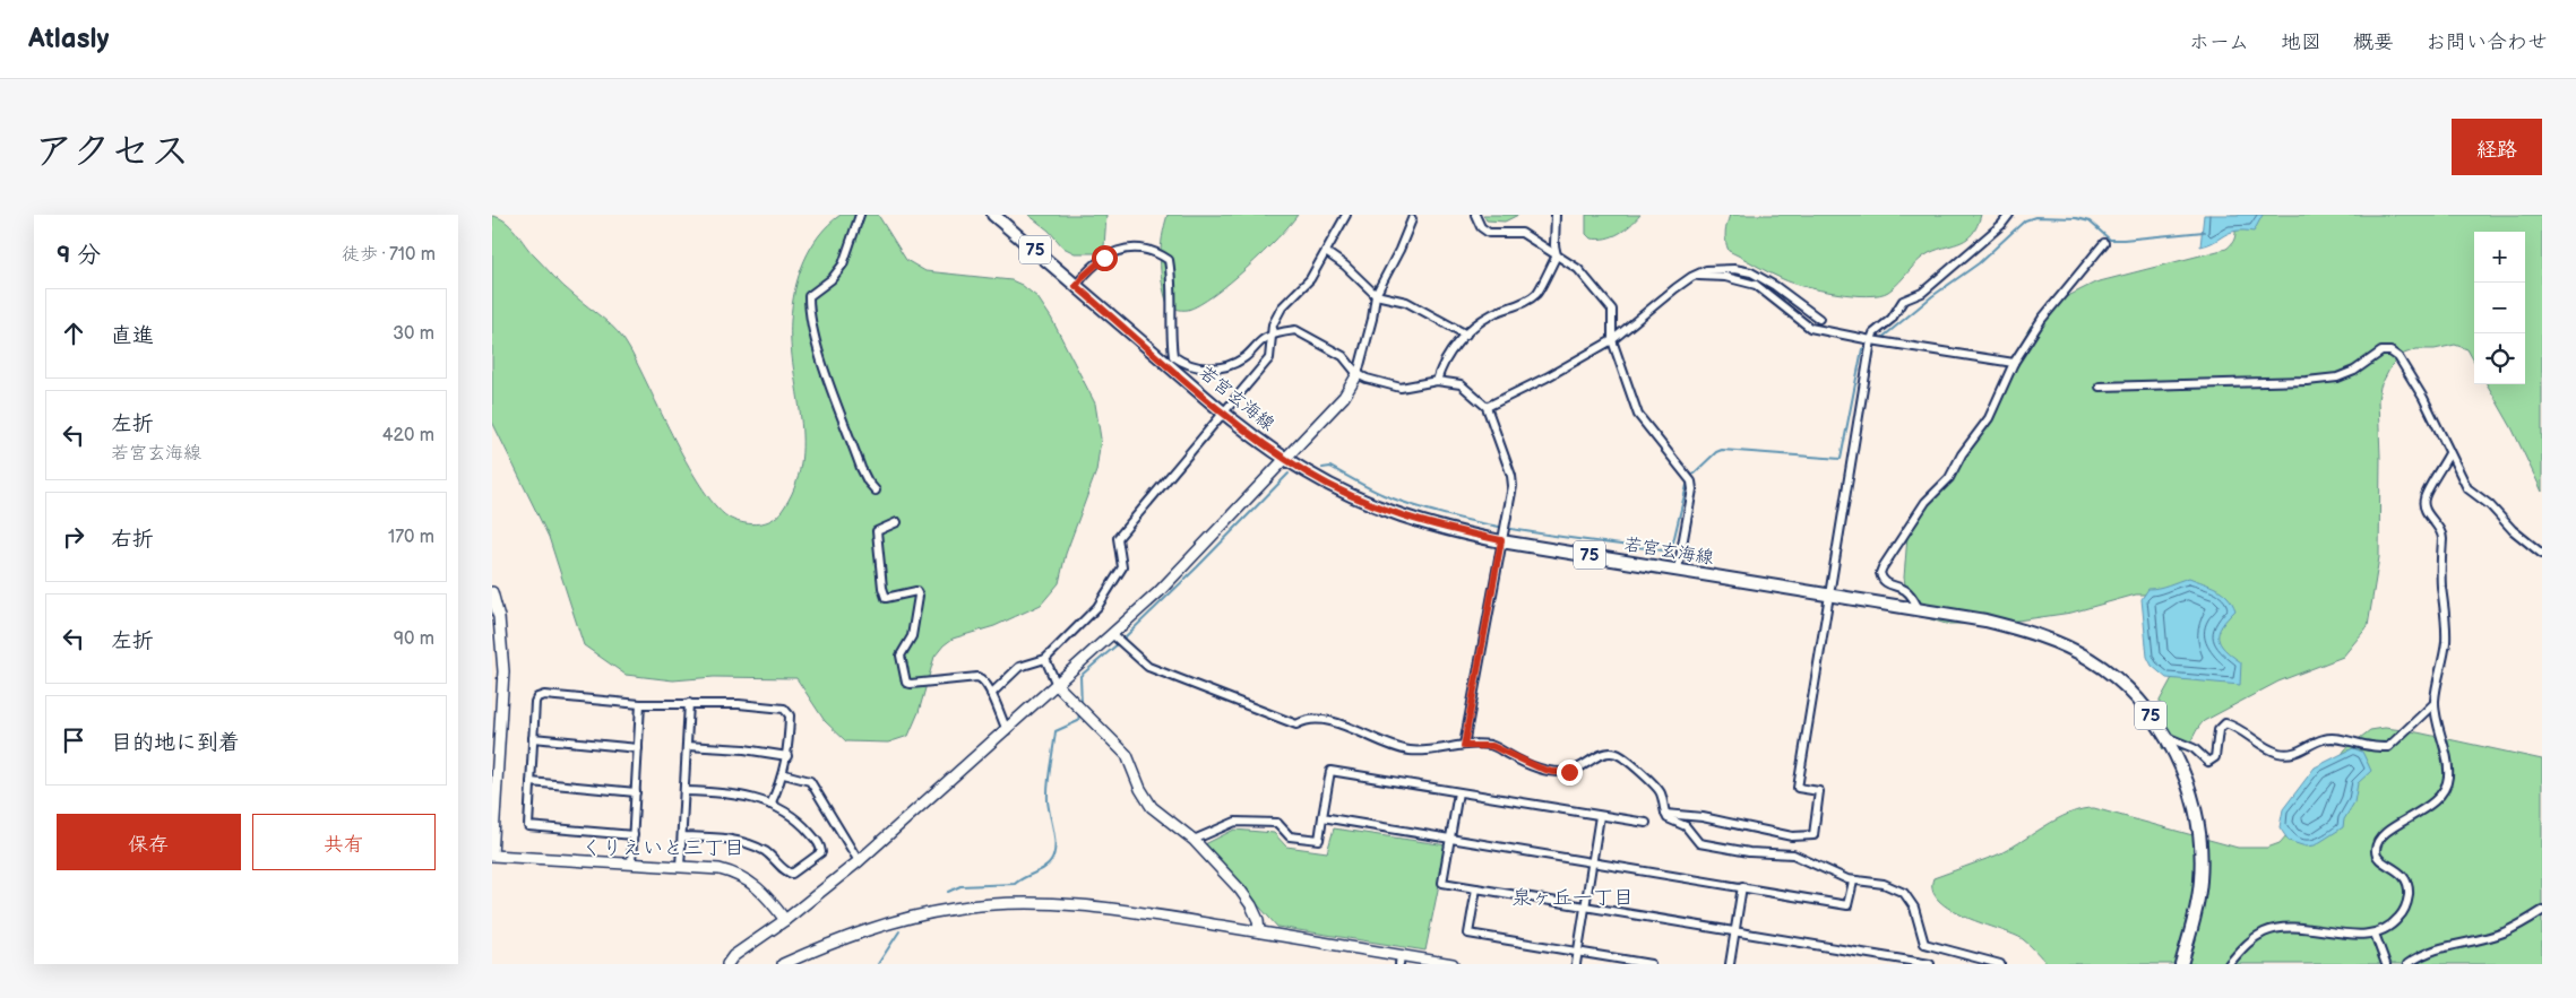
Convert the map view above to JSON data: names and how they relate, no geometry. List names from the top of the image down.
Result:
{
  "streets": {
    "main road": ["75", "若宮玄海線"]
  },
  "districts": ["くりえいと三丁目", "泉ヶ丘一丁目"],
  "page": {
    "header": "Atlasly",
    "nav": [
      "ホーム",
      "地図",
      "概要",
      "お問い合わせ"
    ],
    "title": "アクセス",
    "buttons": [
      "経路",
      ["保存", "共有"]
    ],
    "heading": ["9 分", "徒歩 · 710 m"],
    "map_buttons": ["+", "−"],
    "list": [
      ["直進", "30 m"],
      ["左折", "若宮玄海線", "420 m"],
      ["右折", "170 m"],
      ["左折", "90 m"],
      "目的地に到着"
    ]
  }
}
